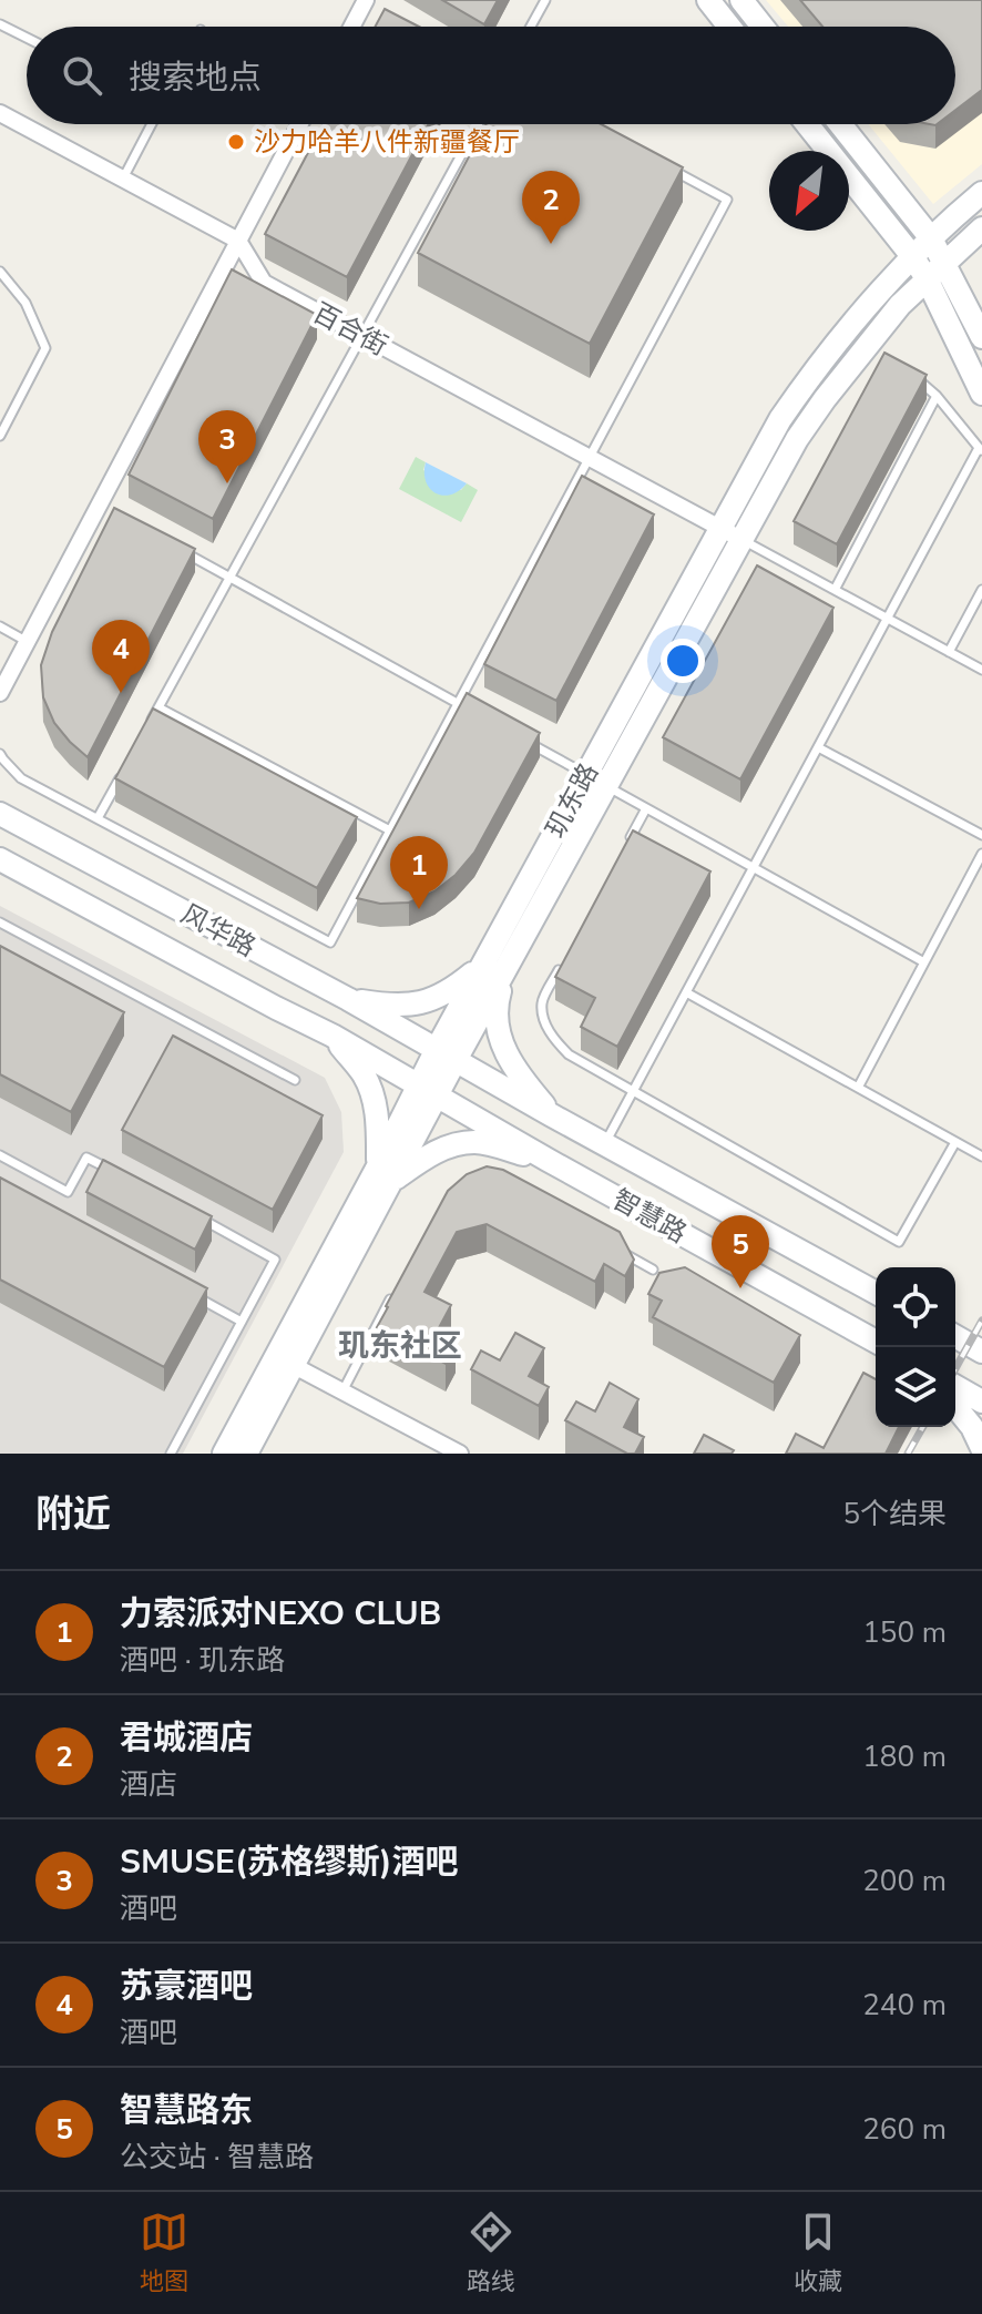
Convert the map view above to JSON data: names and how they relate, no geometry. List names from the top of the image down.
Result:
{
  "streets": {
    "main road": ["玑东路", "风华路", "智慧路"],
    "street": ["百合街"]
  },
  "crossings": [
    ["百合街", "玑东路"],
    ["玑东路", "风华路"],
    ["玑东路", "智慧路"],
    ["风华路", "智慧路"]
  ],
  "districts": ["玑东社区"],
  "places": ["沙力哈羊八件新疆餐厅"],
  "north": "bottom left",
  "page": {
    "search": "搜索地点",
    "pins": [
      "2",
      "3",
      "4",
      "1",
      "5"
    ],
    "heading": ["附近", "5个结果"],
    "list": [
      {
        "mark": "1",
        "name": "力索派对NEXO CLUB",
        "note": "酒吧 · 玑东路",
        "value": "150 m"
      },
      {
        "mark": "2",
        "name": "君城酒店",
        "note": "酒店",
        "value": "180 m"
      },
      {
        "mark": "3",
        "name": "SMUSE(苏格缪斯)酒吧",
        "note": "酒吧",
        "value": "200 m"
      },
      {
        "mark": "4",
        "name": "苏豪酒吧",
        "note": "酒吧",
        "value": "240 m"
      },
      {
        "mark": "5",
        "name": "智慧路东",
        "note": "公交站 · 智慧路",
        "value": "260 m"
      }
    ],
    "nav": ["地图", "路线", "收藏"]
  }
}
